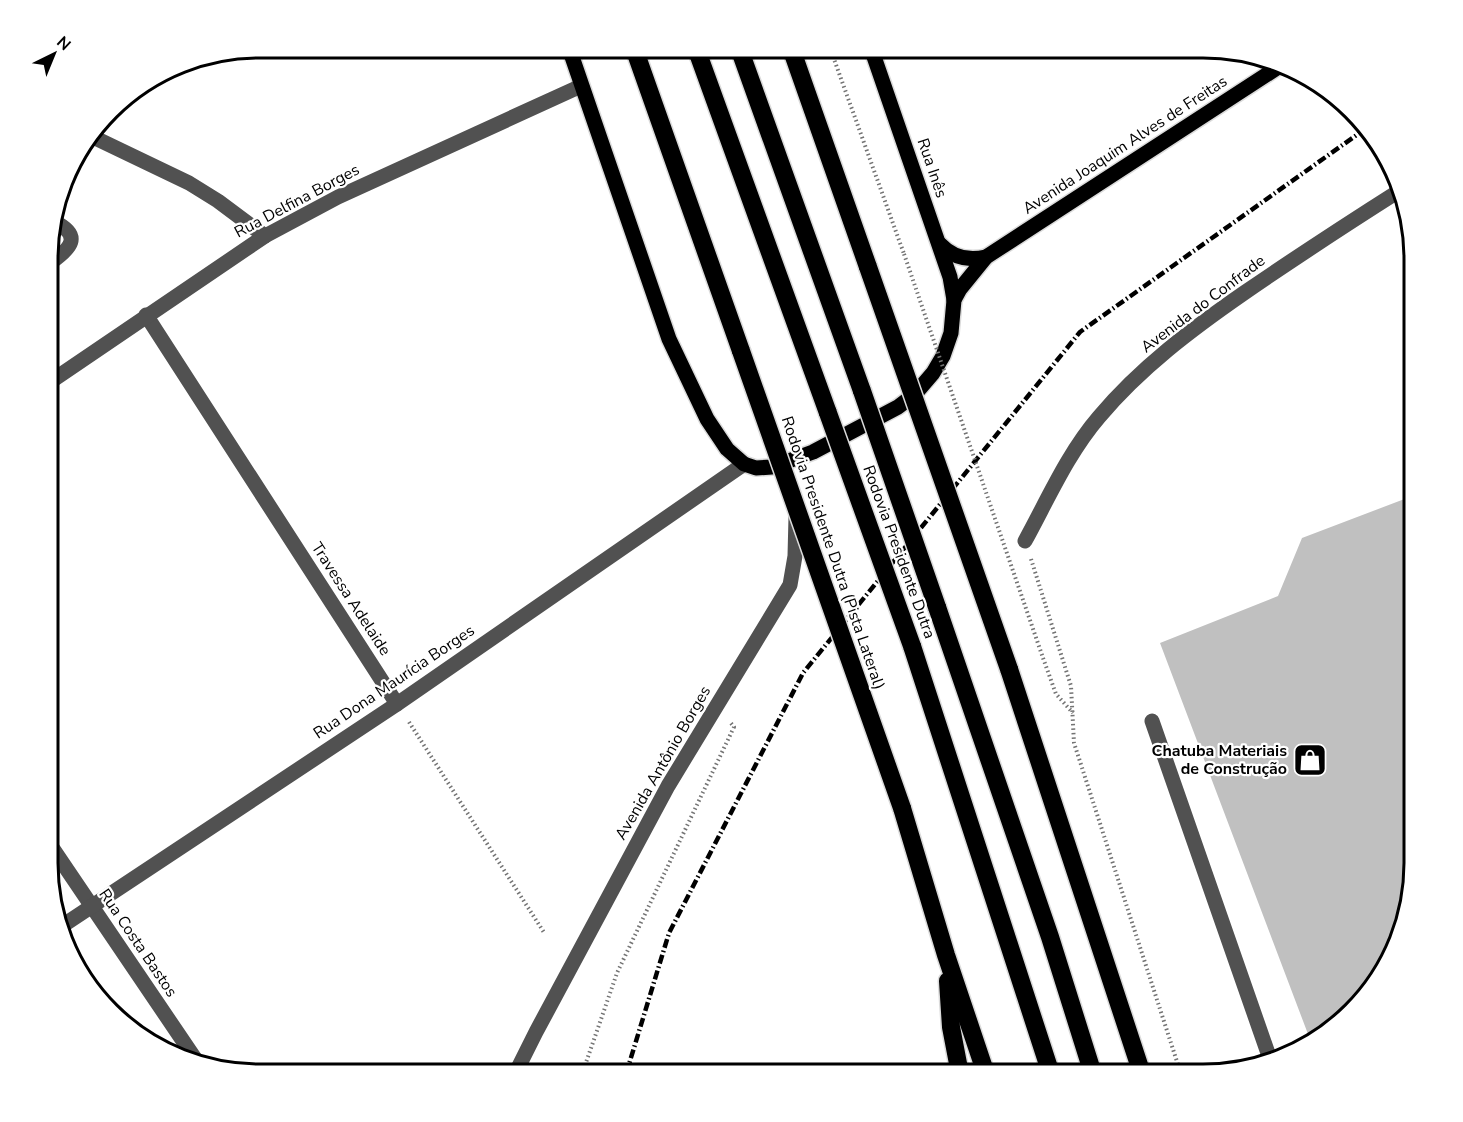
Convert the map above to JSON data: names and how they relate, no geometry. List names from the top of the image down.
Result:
{
  "streets": {
    "highway": ["Rodovia Presidente Dutra", "Rodovia Presidente Dutra (Pista Lateral)"],
    "main road": ["Avenida Joaquim Alves de Freitas", "Rua Inês"],
    "street": [
      "Rua Delfina Borges",
      "Avenida do Confrade",
      "Travessa Adelaide",
      "Rua Dona Maurícia Borges",
      "Avenida Antônio Borges",
      "Rua Costa Bastos"
    ]
  },
  "crossings": [
    ["Avenida Joaquim Alves de Freitas", "Rua Inês"],
    ["Avenida Joaquim Alves de Freitas", "Rua Dona Maurícia Borges"],
    ["Avenida Joaquim Alves de Freitas", "Avenida Antônio Borges"],
    ["Rua Delfina Borges", "Travessa Adelaide"],
    ["Travessa Adelaide", "Rua Dona Maurícia Borges"],
    ["Rua Dona Maurícia Borges", "Rua Costa Bastos"]
  ],
  "places": {
    "shop": ["Chatuba Materiais de Construção"]
  },
  "north": "top right"
}
